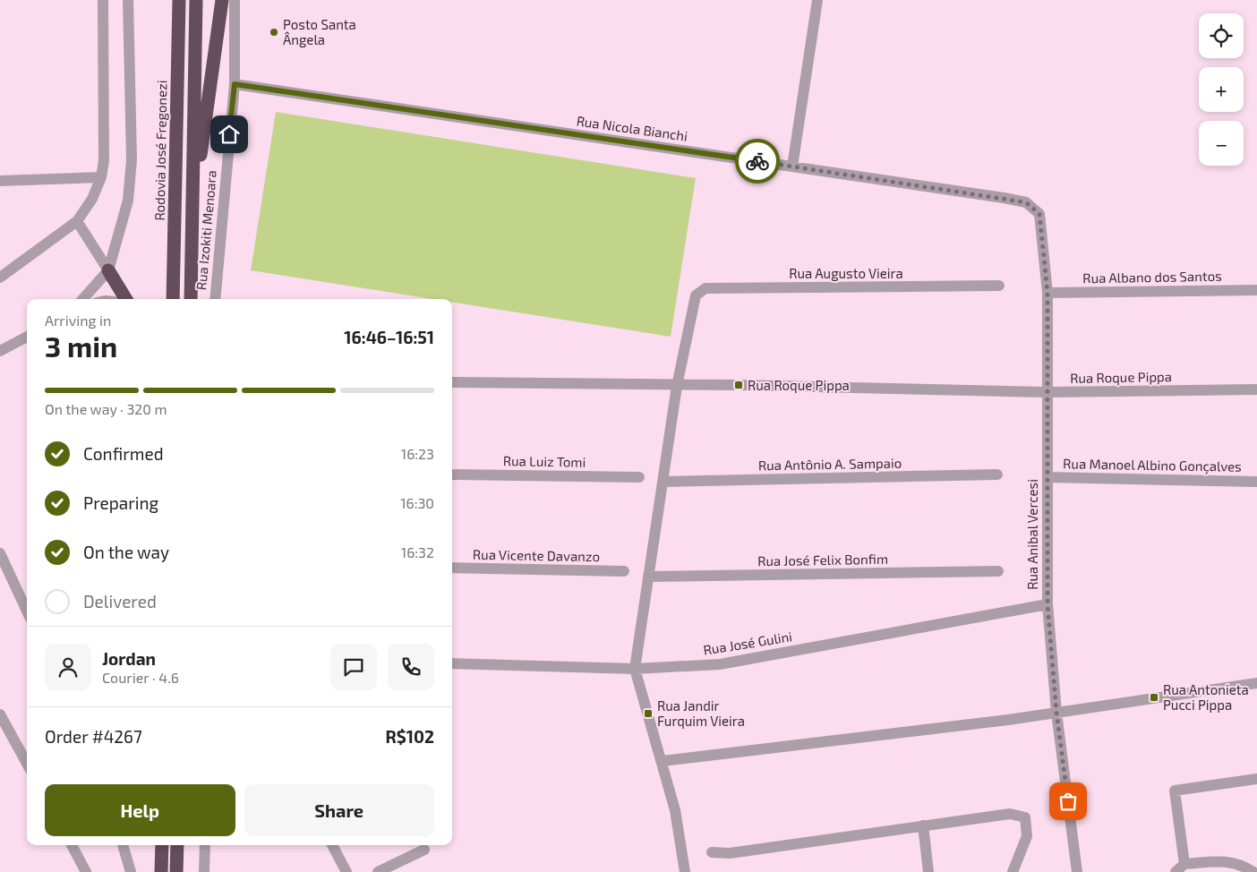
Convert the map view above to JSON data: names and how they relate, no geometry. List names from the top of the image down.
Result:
{
  "streets": {
    "highway": ["Rodovia José Fregonezi"],
    "street": [
      "Rua Nicola Bianchi",
      "Rua Izokiti Menoara",
      "Rua Augusto Vieira",
      "Rua Albano dos Santos",
      "Rua Roque Pippa",
      "Rua Luiz Tomi",
      "Rua Antônio A. Sampaio",
      "Rua Manoel Albino Gonçalves",
      "Rua Anibal Vercesi",
      "Rua Vicente Davanzo",
      "Rua José Felix Bonfim",
      "Rua José Gulini"
    ]
  },
  "crossings": [
    ["Rua Nicola Bianchi", "Rua Izokiti Menoara"],
    ["Rua Nicola Bianchi", "Rua Anibal Vercesi"],
    ["Rua Augusto Vieira", "Rua Roque Pippa"],
    ["Rua Albano dos Santos", "Rua Anibal Vercesi"],
    ["Rua Roque Pippa", "Rua Anibal Vercesi"],
    ["Rua Manoel Albino Gonçalves", "Rua Anibal Vercesi"],
    ["Rua Anibal Vercesi", "Rua José Gulini"]
  ],
  "places": {
    "other": ["Posto Santa Ângela"],
    "transit": ["Rua Roque Pippa", "Rua Antonieta Pucci Pippa", "Rua Jandir Furquim Vieira"]
  },
  "page": {
    "map_buttons": ["+", "−"],
    "heading": ["3 min", "Arriving in", "16:46–16:51"],
    "panel": [
      "Jordan",
      "Courier · 4.6",
      "Order #4267",
      "R$102"
    ],
    "bar": "On the way · 320 m",
    "list": [
      ["Confirmed", "16:23"],
      ["Preparing", "16:30"],
      ["On the way", "16:32"],
      "Delivered"
    ],
    "buttons": ["Help", "Share"]
  }
}
